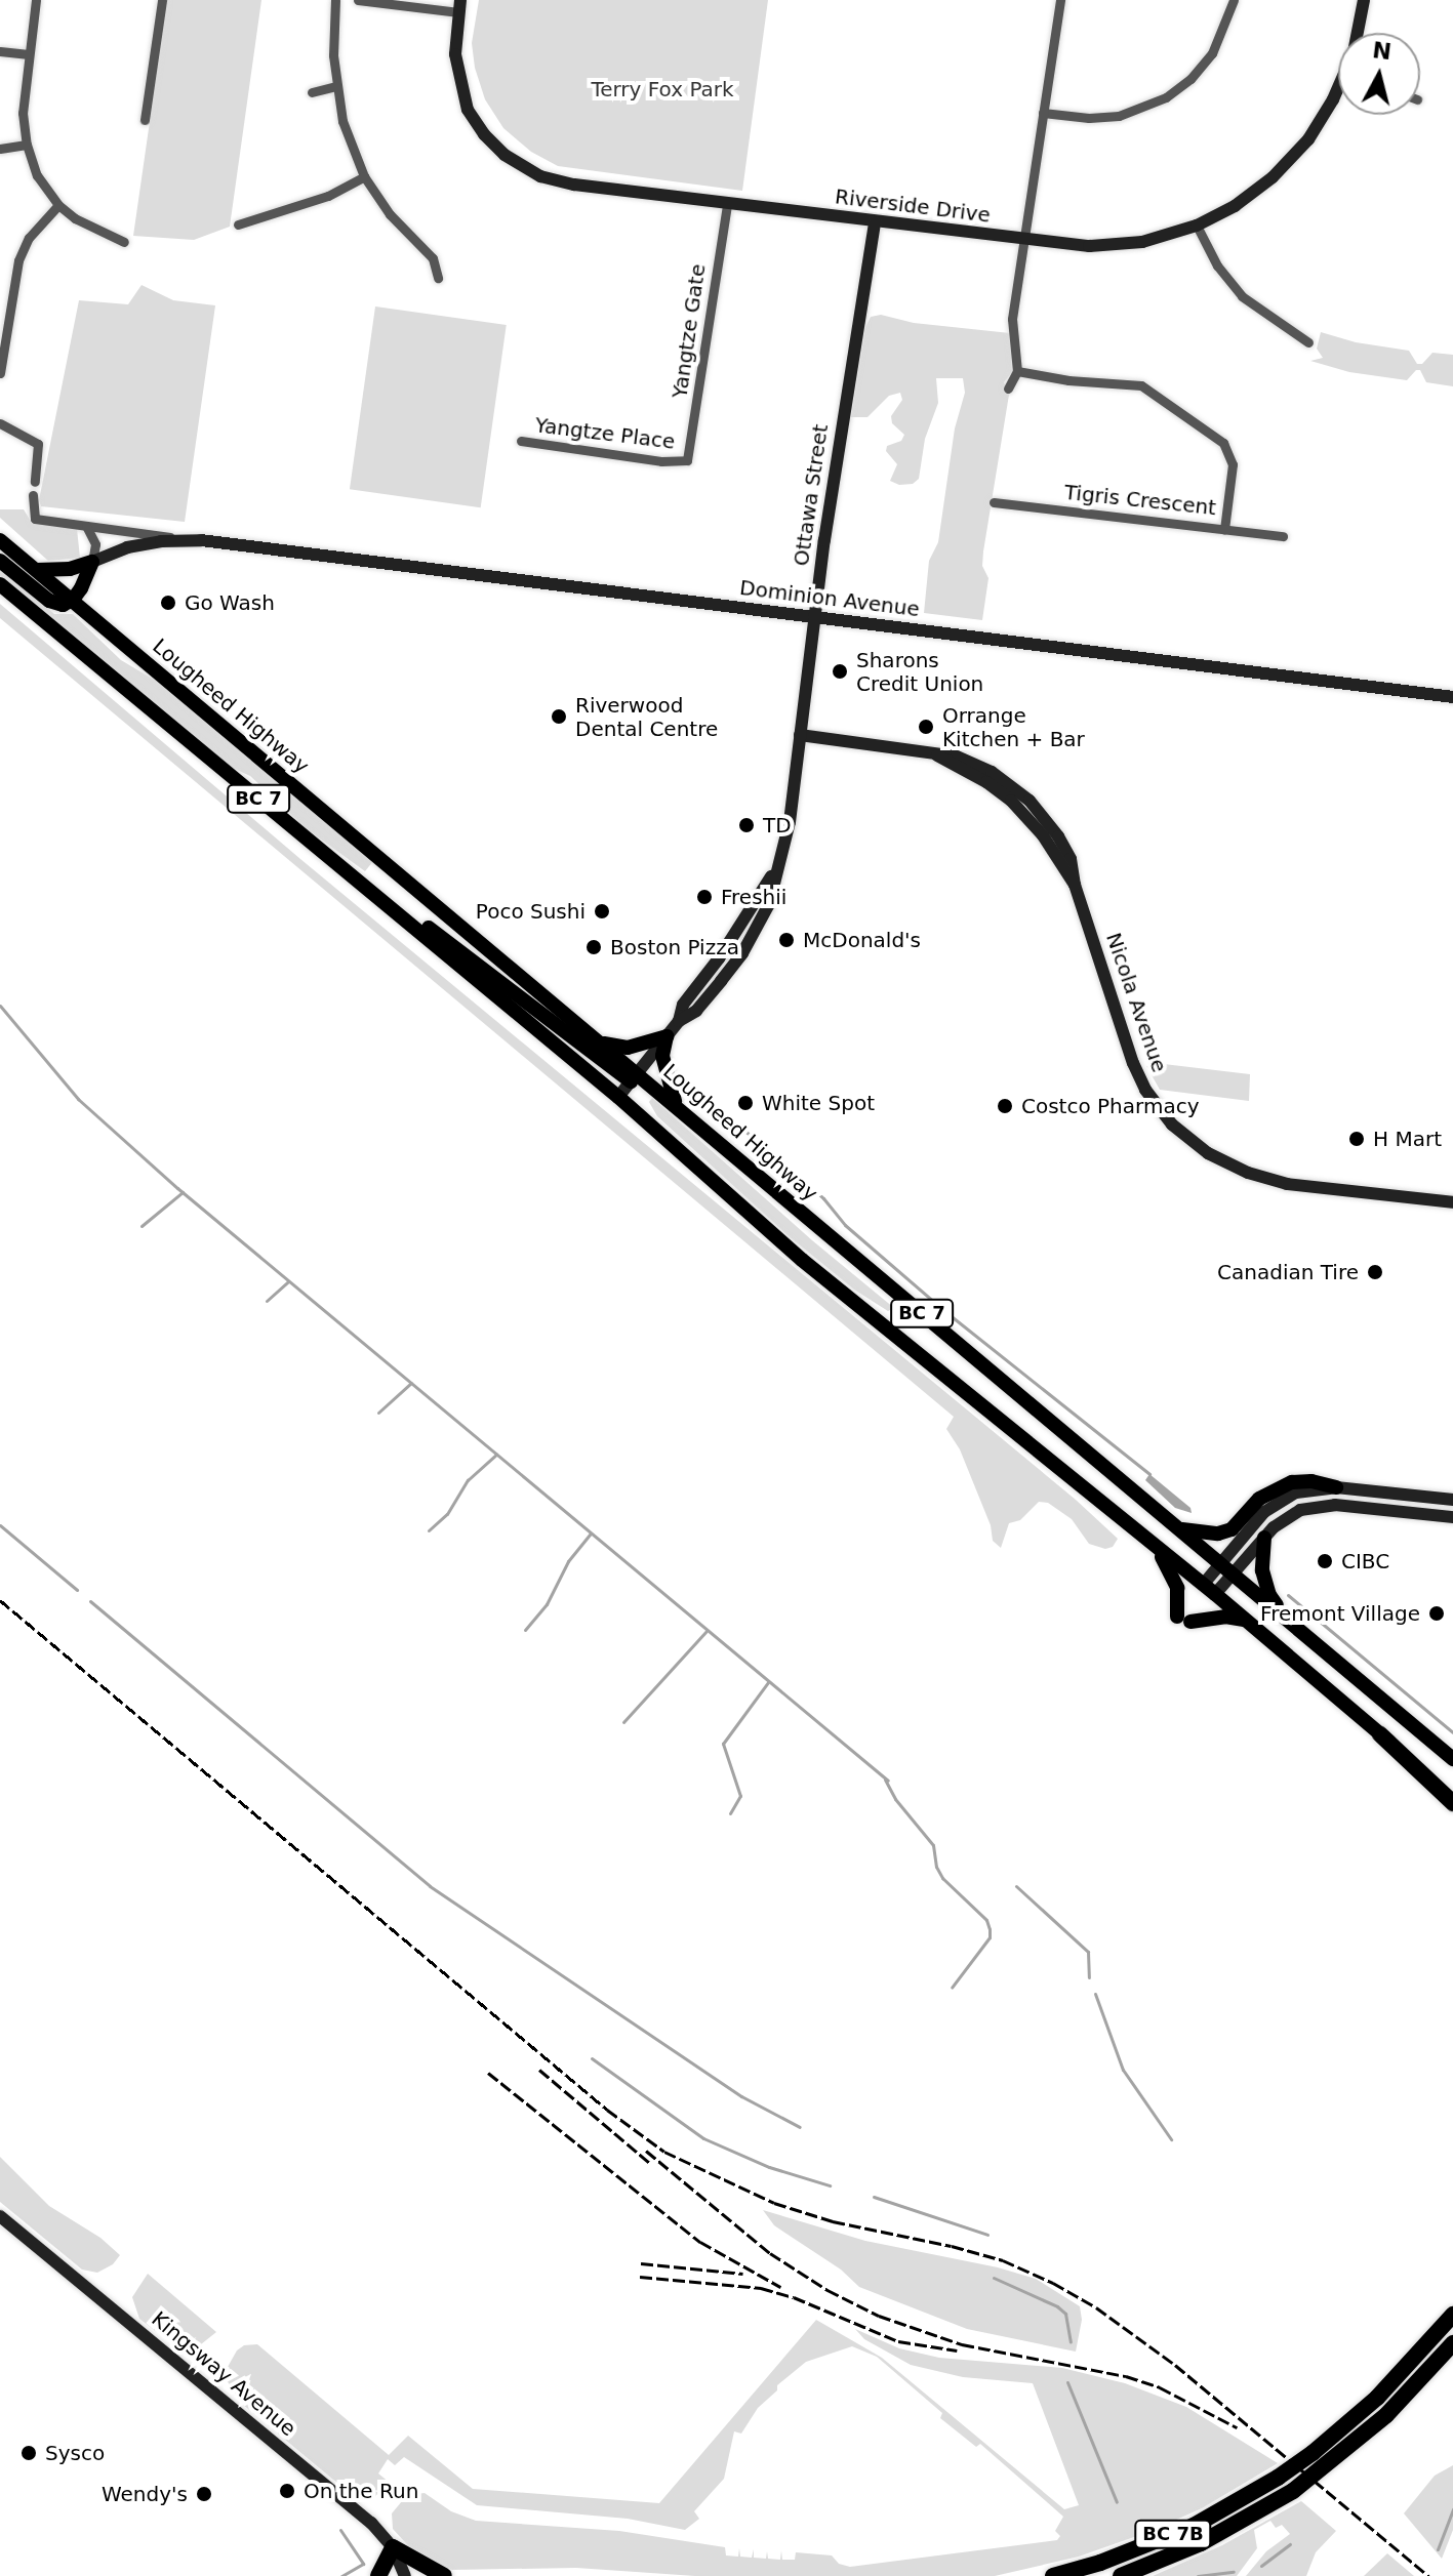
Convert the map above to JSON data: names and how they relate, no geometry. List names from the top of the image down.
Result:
{
  "streets": {
    "highway": ["BC 7B"],
    "main road": ["Lougheed Highway", "BC 7"],
    "street": [
      "Riverside Drive",
      "Yangtze Gate",
      "Yangtze Place",
      "Ottawa Street",
      "Tigris Crescent",
      "Dominion Avenue",
      "Nicola Avenue",
      "Kingsway Avenue"
    ]
  },
  "crossings": [
    ["Riverside Drive", "Yangtze Gate"],
    ["Riverside Drive", "Ottawa Street"],
    ["Yangtze Gate", "Yangtze Place"],
    ["Ottawa Street", "Dominion Avenue"],
    ["Ottawa Street", "Lougheed Highway"],
    ["Ottawa Street", "BC 7"],
    ["Ottawa Street", "Nicola Avenue"]
  ],
  "parks": ["Terry Fox Park"],
  "places": [
    "Go Wash",
    "Sharons Credit Union",
    "Riverwood Dental Centre",
    "Orrange Kitchen + Bar",
    "TD",
    "Freshii",
    "Poco Sushi",
    "McDonald's",
    "Boston Pizza",
    "White Spot",
    "Costco Pharmacy",
    "H Mart",
    "Canadian Tire",
    "CIBC",
    "Fremont Village",
    "Sysco",
    "On the Run",
    "Wendy's"
  ],
  "north": "top"
}
